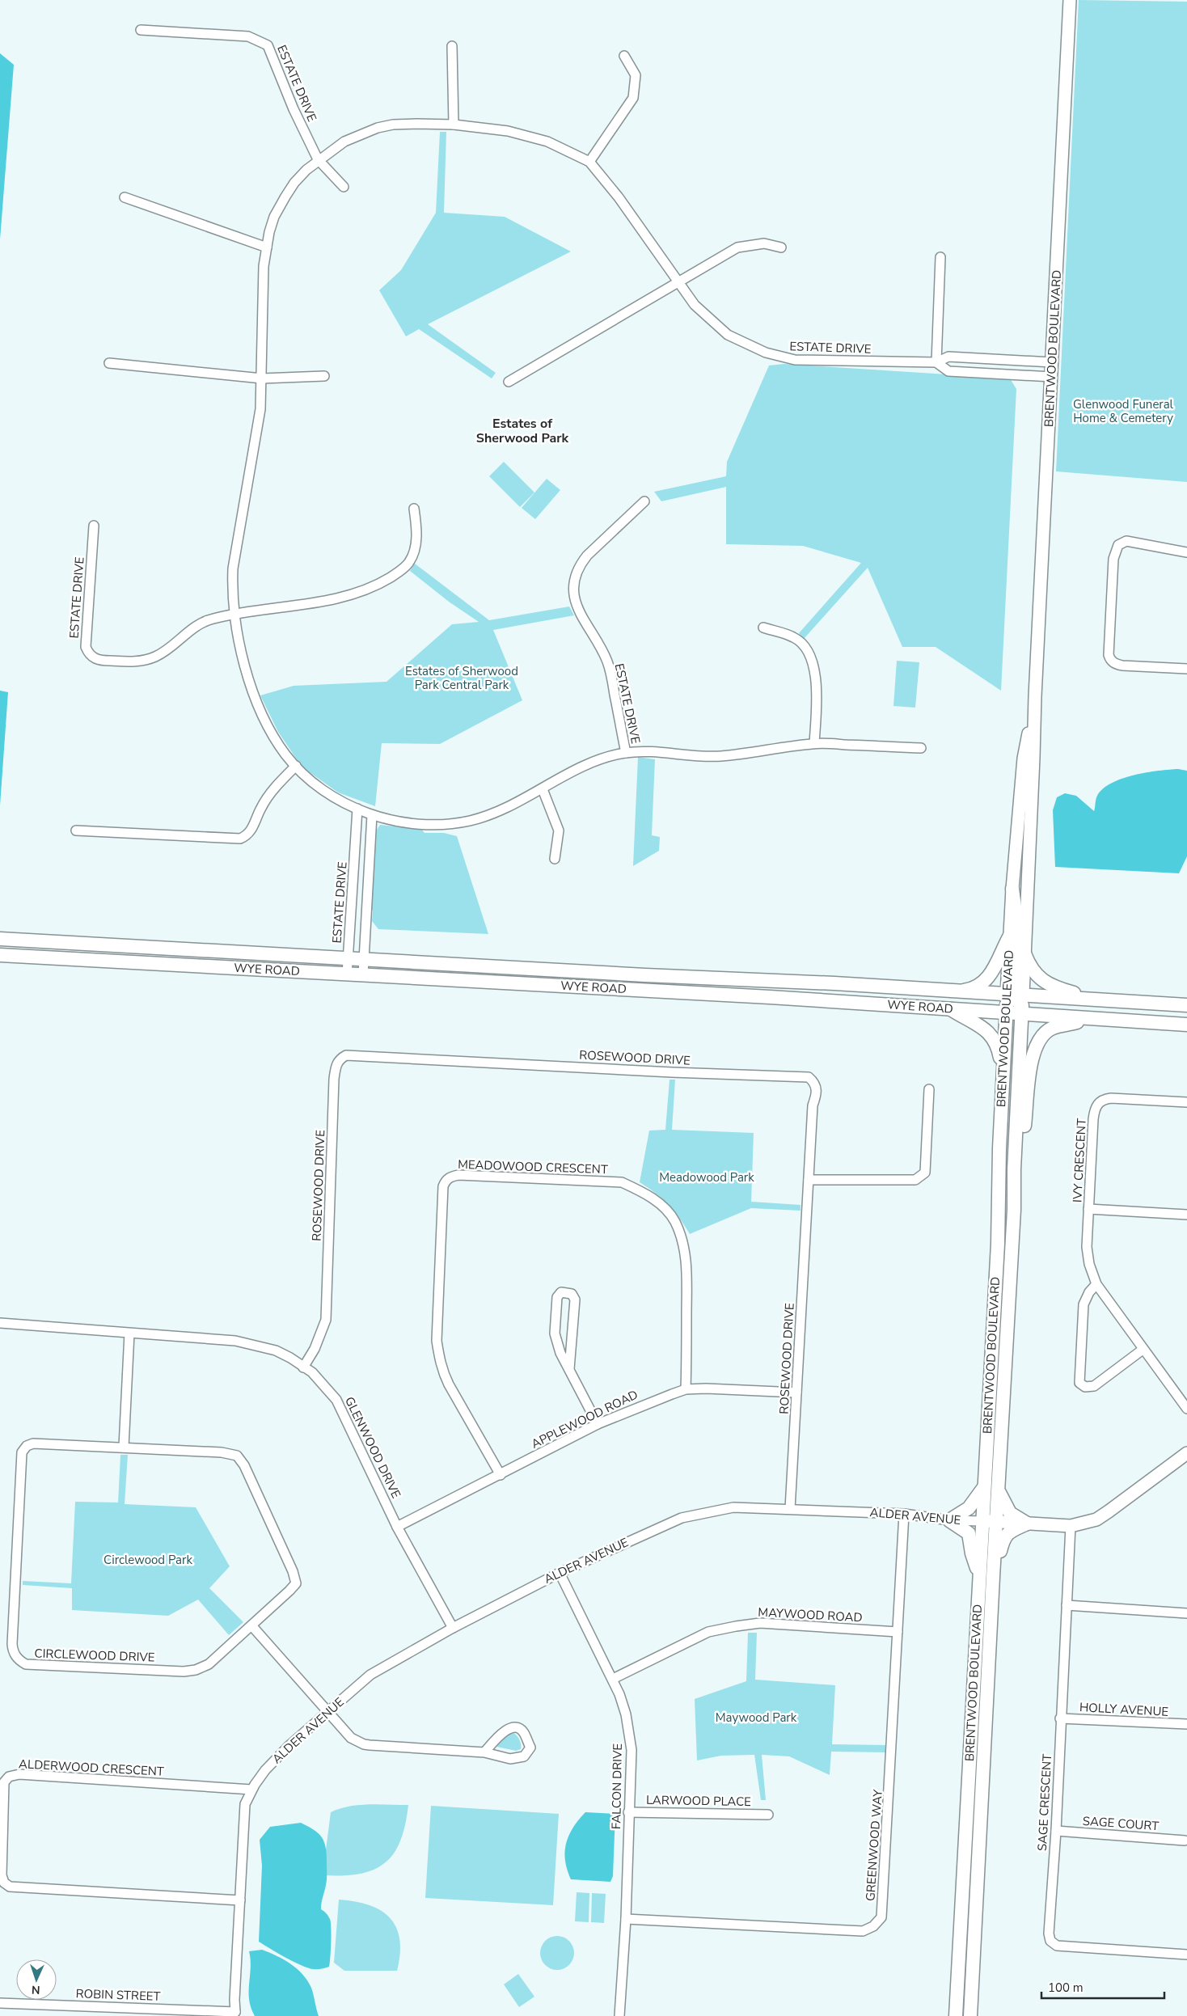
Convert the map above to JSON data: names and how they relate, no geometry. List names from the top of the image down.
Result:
{
  "streets": {
    "main road": ["BRENTWOOD BOULEVARD", "WYE ROAD"],
    "street": [
      "ESTATE DRIVE",
      "ROSEWOOD DRIVE",
      "IVY CRESCENT",
      "MEADOWOOD CRESCENT",
      "APPLEWOOD ROAD",
      "GLENWOOD DRIVE",
      "ALDER AVENUE",
      "MAYWOOD ROAD",
      "CIRCLEWOOD DRIVE",
      "HOLLY AVENUE",
      "ALDERWOOD CRESCENT",
      "FALCON DRIVE",
      "LARWOOD PLACE",
      "SAGE CRESCENT",
      "SAGE COURT",
      "GREENWOOD WAY",
      "ROBIN STREET"
    ]
  },
  "crossings": [
    ["ESTATE DRIVE", "BRENTWOOD BOULEVARD"],
    ["ESTATE DRIVE", "WYE ROAD"],
    ["BRENTWOOD BOULEVARD", "WYE ROAD"],
    ["BRENTWOOD BOULEVARD", "ALDER AVENUE"],
    ["ROSEWOOD DRIVE", "APPLEWOOD ROAD"],
    ["ROSEWOOD DRIVE", "GLENWOOD DRIVE"],
    ["ROSEWOOD DRIVE", "ALDER AVENUE"],
    ["MEADOWOOD CRESCENT", "APPLEWOOD ROAD"],
    ["APPLEWOOD ROAD", "GLENWOOD DRIVE"],
    ["GLENWOOD DRIVE", "ALDER AVENUE"],
    ["ALDER AVENUE", "ALDERWOOD CRESCENT"],
    ["ALDER AVENUE", "FALCON DRIVE"],
    ["ALDER AVENUE", "SAGE CRESCENT"],
    ["ALDER AVENUE", "GREENWOOD WAY"],
    ["ALDER AVENUE", "ROBIN STREET"],
    ["MAYWOOD ROAD", "FALCON DRIVE"],
    ["MAYWOOD ROAD", "GREENWOOD WAY"],
    ["HOLLY AVENUE", "SAGE CRESCENT"],
    ["FALCON DRIVE", "LARWOOD PLACE"],
    ["FALCON DRIVE", "GREENWOOD WAY"],
    ["SAGE CRESCENT", "SAGE COURT"]
  ],
  "districts": ["Estates of Sherwood Park"],
  "parks": [
    "Glenwood Funeral Home & Cemetery",
    "Estates of Sherwood Park Central Park",
    "Meadowood Park",
    "Circlewood Park",
    "Maywood Park"
  ],
  "scale_bar": "100 m",
  "north": "bottom"
}
